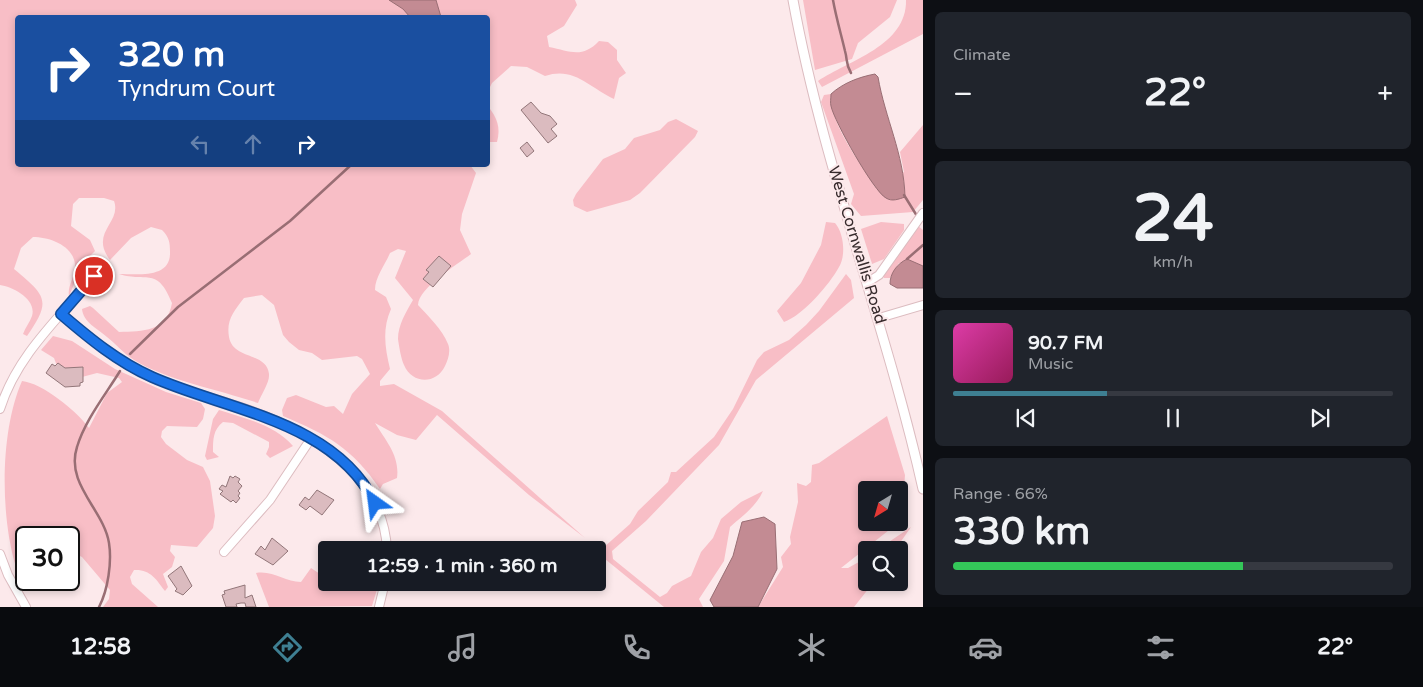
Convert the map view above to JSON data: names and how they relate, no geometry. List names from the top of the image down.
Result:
{
  "streets": {
    "street": ["West Cornwallis Road"]
  },
  "north": "bottom left",
  "page": {
    "tile": [
      "Climate",
      ["24", "km/h"],
      ["Range · 66%", "330 km"]
    ],
    "turn": ["320 m", "Tyndrum Court"],
    "heat": ["−", "22°", "+"],
    "song": ["90.7 FM", "Music"],
    "limit": "30",
    "trip": "12:59 · 1 min · 360 m",
    "tabs": ["12:58", "22°"]
  }
}
